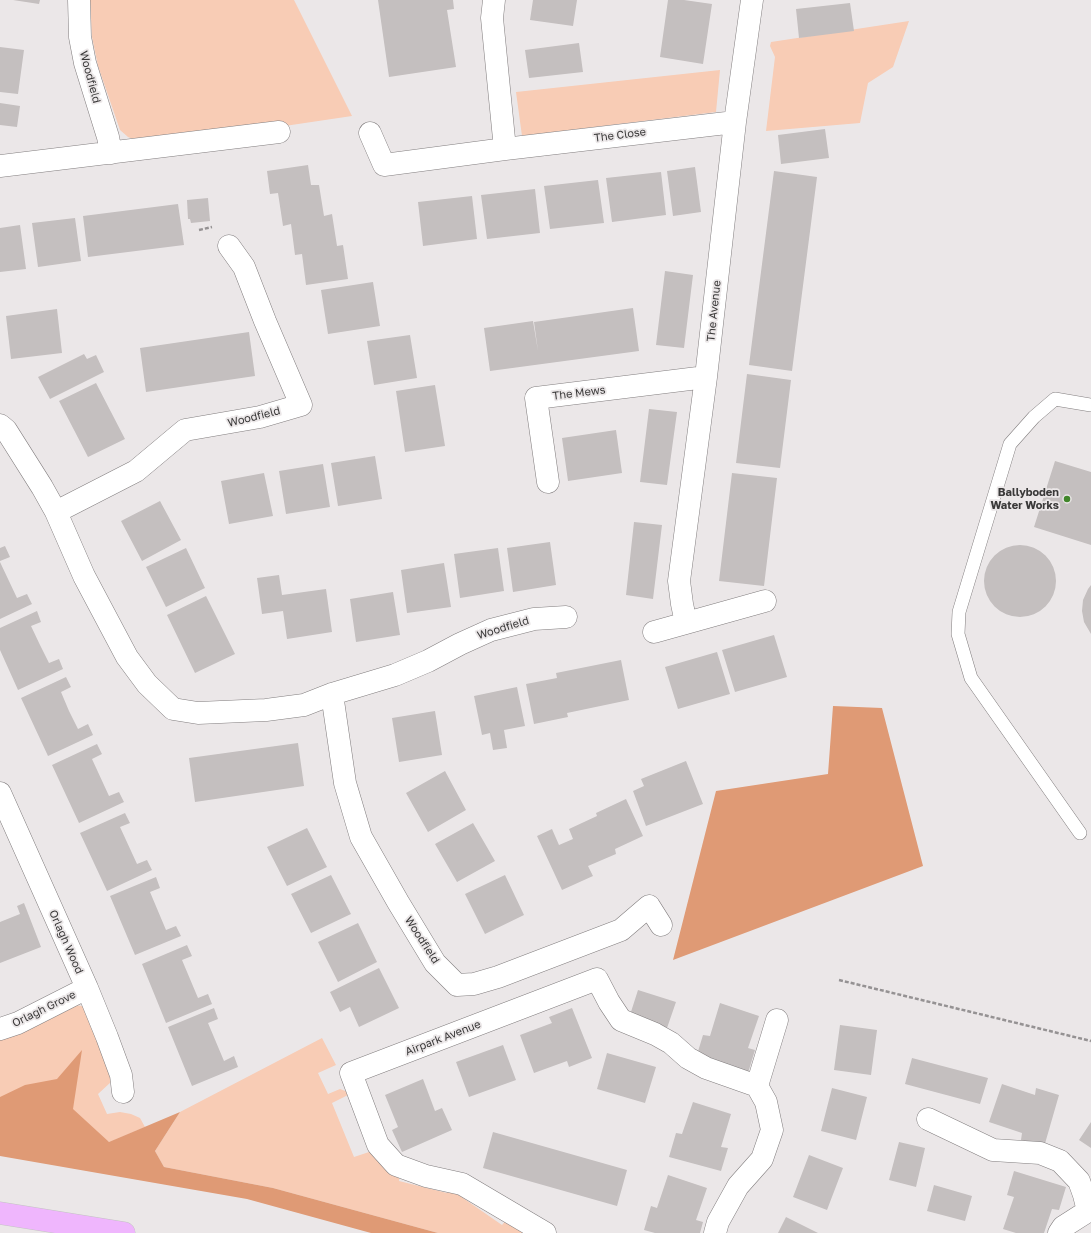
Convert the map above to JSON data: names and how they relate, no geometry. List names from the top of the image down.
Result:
{
  "streets": {
    "street": [
      "Woodfield",
      "The Close",
      "The Avenue",
      "The Mews",
      "Orlagh Wood",
      "Orlagh Grove",
      "Airpark Avenue"
    ]
  },
  "crossings": [
    ["The Close", "The Avenue"],
    ["The Avenue", "The Mews"],
    ["Orlagh Wood", "Orlagh Grove"]
  ],
  "places": ["Ballyboden Water Works"]
}
